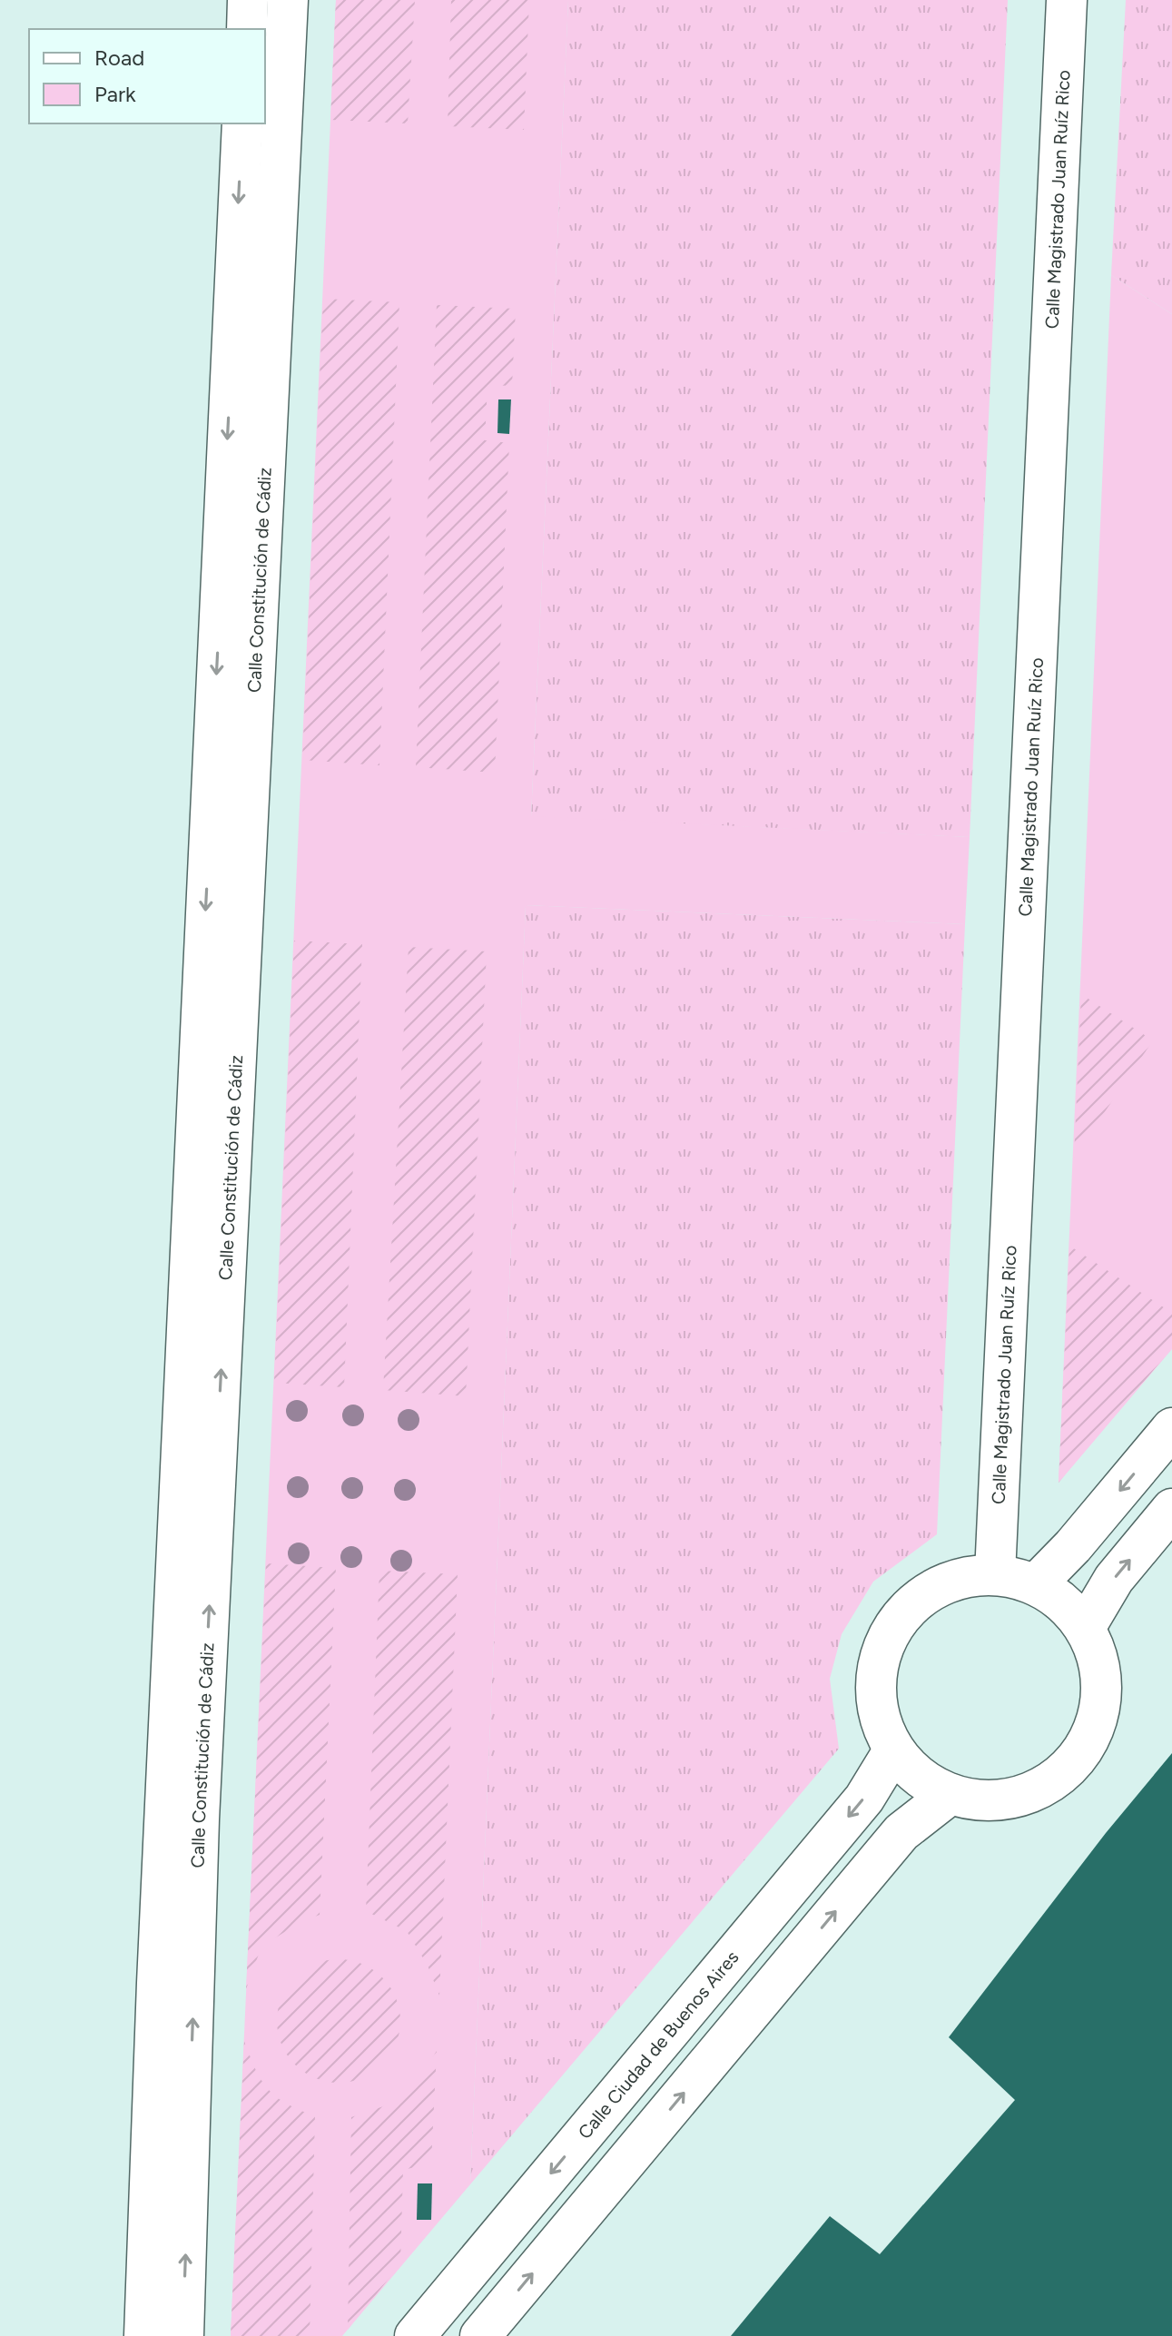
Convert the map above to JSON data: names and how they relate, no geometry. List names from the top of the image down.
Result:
{
  "streets": {
    "street": ["Calle Magistrado Juan Ruíz Rico", "Calle Constitución de Cádiz", "Calle Ciudad de Buenos Aires"]
  },
  "crossings": [
    ["Calle Magistrado Juan Ruíz Rico", "Calle Ciudad de Buenos Aires"]
  ],
  "legend": ["Road", "Park"]
}
